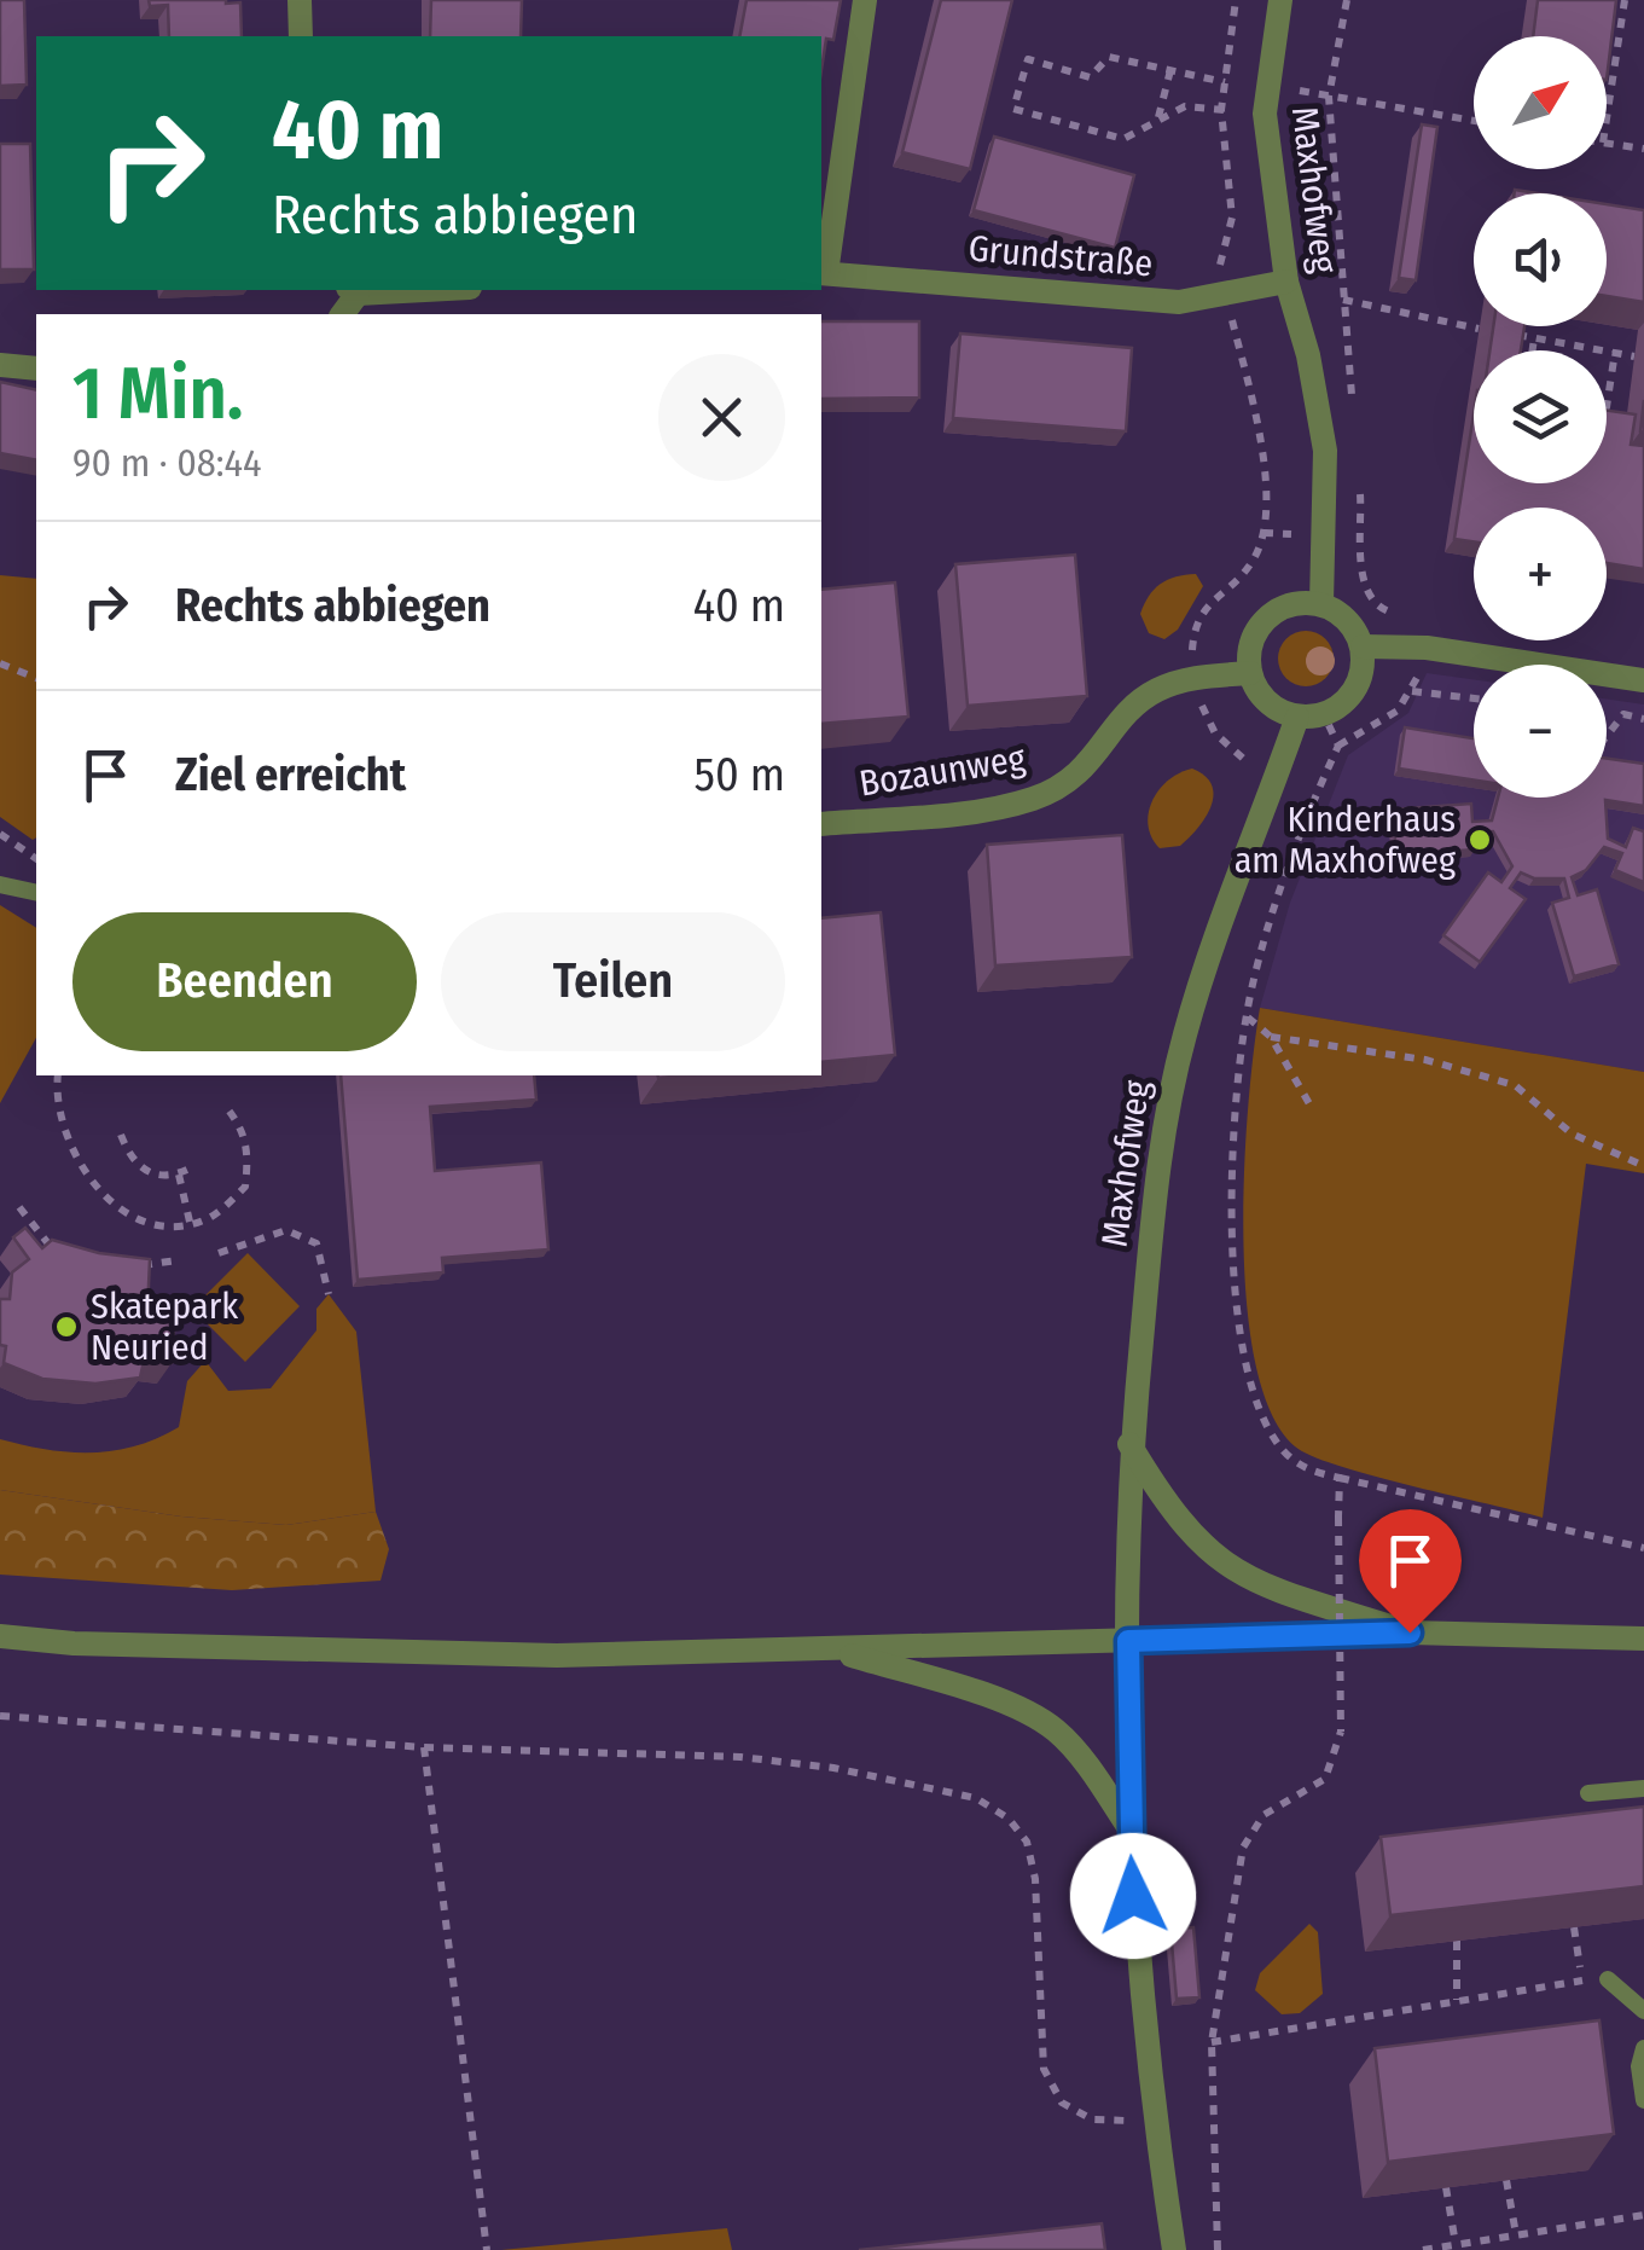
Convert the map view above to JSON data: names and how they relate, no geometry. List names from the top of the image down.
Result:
{
  "streets": {
    "street": ["Maxhofweg", "Grundstraße", "Bozaunweg"]
  },
  "crossings": [
    ["Maxhofweg", "Grundstraße"],
    ["Maxhofweg", "Bozaunweg"]
  ],
  "places": ["Kinderhaus am Maxhofweg", "Skatepark Neuried"],
  "north": "top right",
  "page": {
    "map_buttons": ["+", "−"],
    "turn": ["40 m", "Rechts abbiegen"],
    "heading": ["1 Min.", "90 m · 08:44"],
    "list": [
      {
        "name": "Rechts abbiegen",
        "value": "40 m"
      },
      {
        "name": "Ziel erreicht",
        "value": "50 m"
      }
    ],
    "buttons": ["Beenden", "Teilen"]
  }
}
